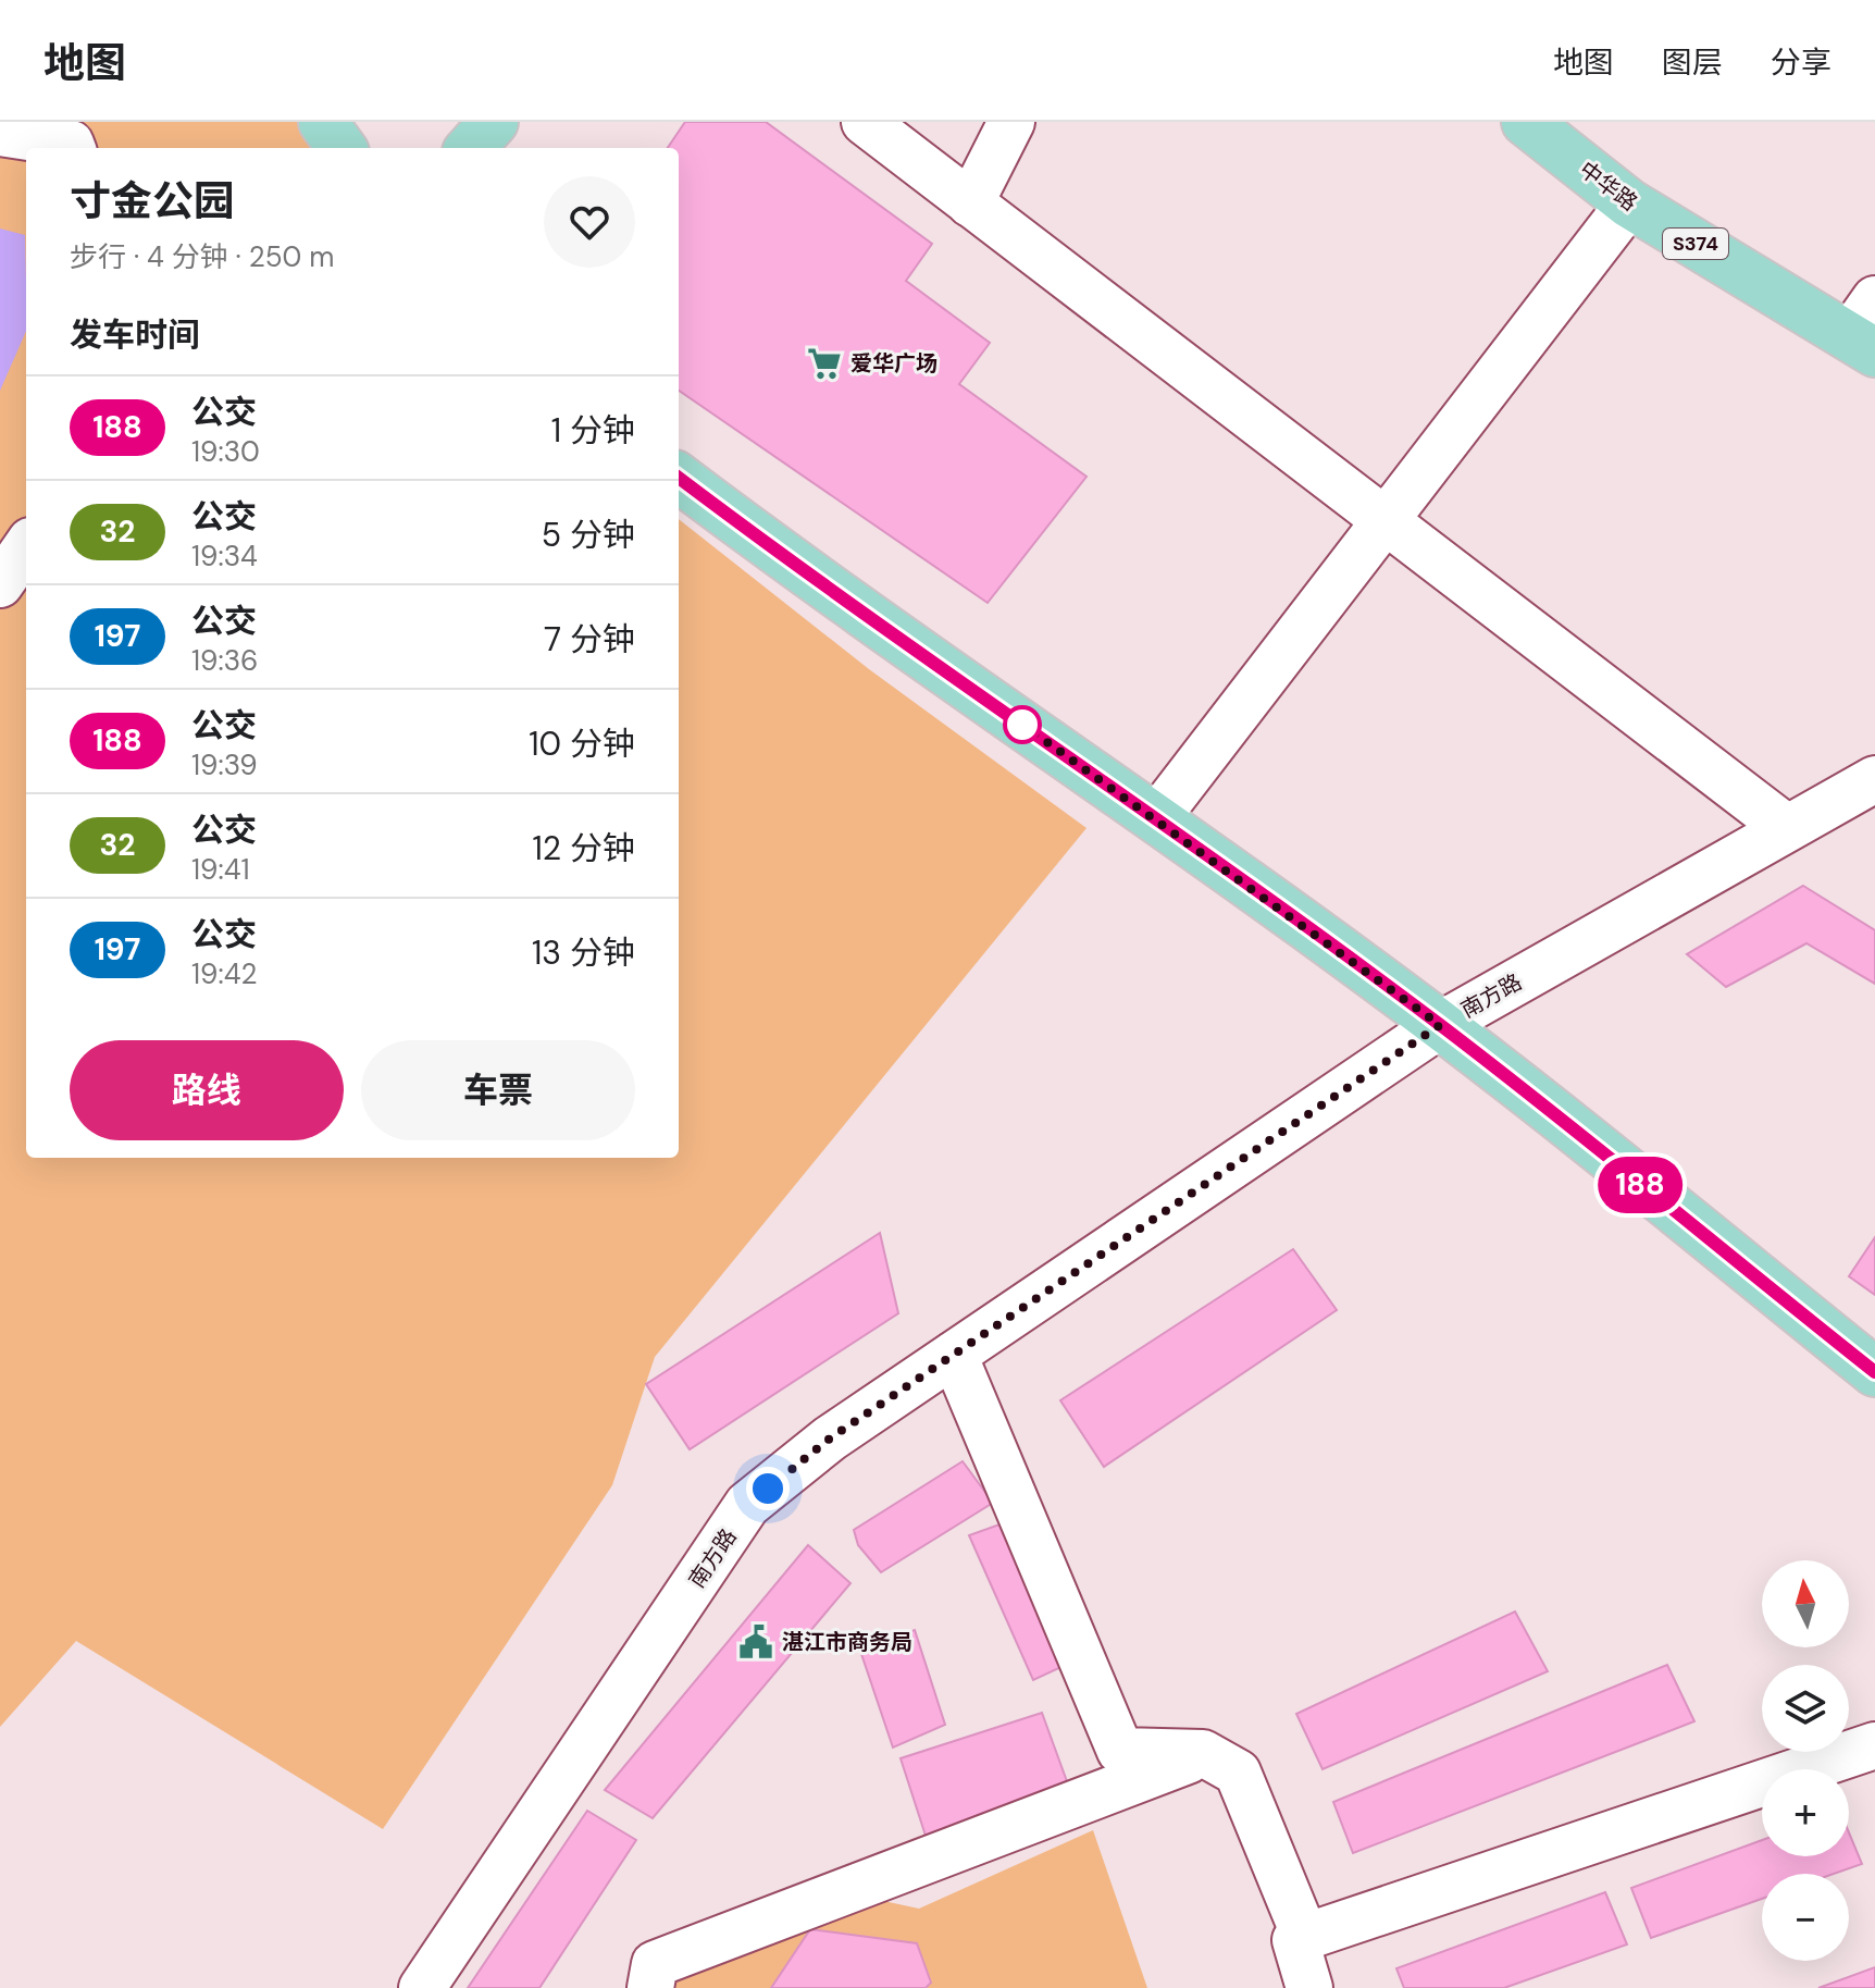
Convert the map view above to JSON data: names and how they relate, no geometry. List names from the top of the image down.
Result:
{
  "streets": {
    "main road": ["中华路", "S374"],
    "street": ["南方路"]
  },
  "places": {
    "supermarket": ["爱华广场"],
    "public building": ["湛江市商务局"]
  },
  "lines": ["bus line 188"],
  "north": "top",
  "page": {
    "header": "地图",
    "nav": ["地图", "图层", "分享"],
    "on_map": "188",
    "heading": [
      ["寸金公园", "步行 · 4 分钟 · 250 m"],
      "发车时间"
    ],
    "list": [
      {
        "mark": "188",
        "name": "公交",
        "note": "19:30",
        "value": "1 分钟"
      },
      {
        "mark": "32",
        "name": "公交",
        "note": "19:34",
        "value": "5 分钟"
      },
      {
        "mark": "197",
        "name": "公交",
        "note": "19:36",
        "value": "7 分钟"
      },
      {
        "mark": "188",
        "name": "公交",
        "note": "19:39",
        "value": "10 分钟"
      },
      {
        "mark": "32",
        "name": "公交",
        "note": "19:41",
        "value": "12 分钟"
      },
      {
        "mark": "197",
        "name": "公交",
        "note": "19:42",
        "value": "13 分钟"
      }
    ],
    "buttons": ["路线", "车票"],
    "map_buttons": ["+", "−"]
  }
}
